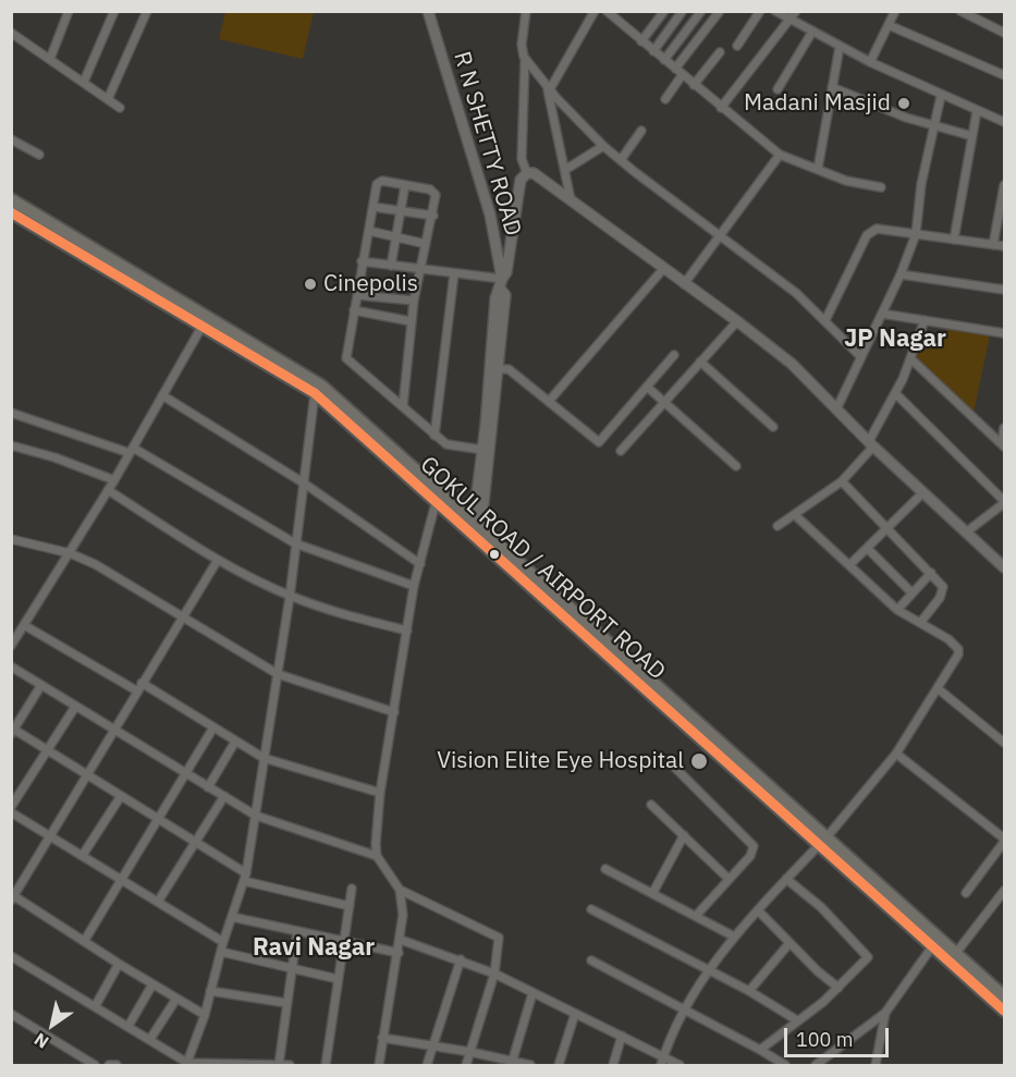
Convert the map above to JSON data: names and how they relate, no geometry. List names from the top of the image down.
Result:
{
  "streets": {
    "main road": ["GOKUL ROAD / AIRPORT ROAD"],
    "street": ["R N SHETTY ROAD"]
  },
  "crossings": [
    ["R N SHETTY ROAD", "GOKUL ROAD / AIRPORT ROAD"]
  ],
  "districts": ["JP Nagar", "Ravi Nagar"],
  "places": ["Madani Masjid", "Cinepolis", "Vision Elite Eye Hospital"],
  "scale_bar": "100 m",
  "north": "bottom left"
}
